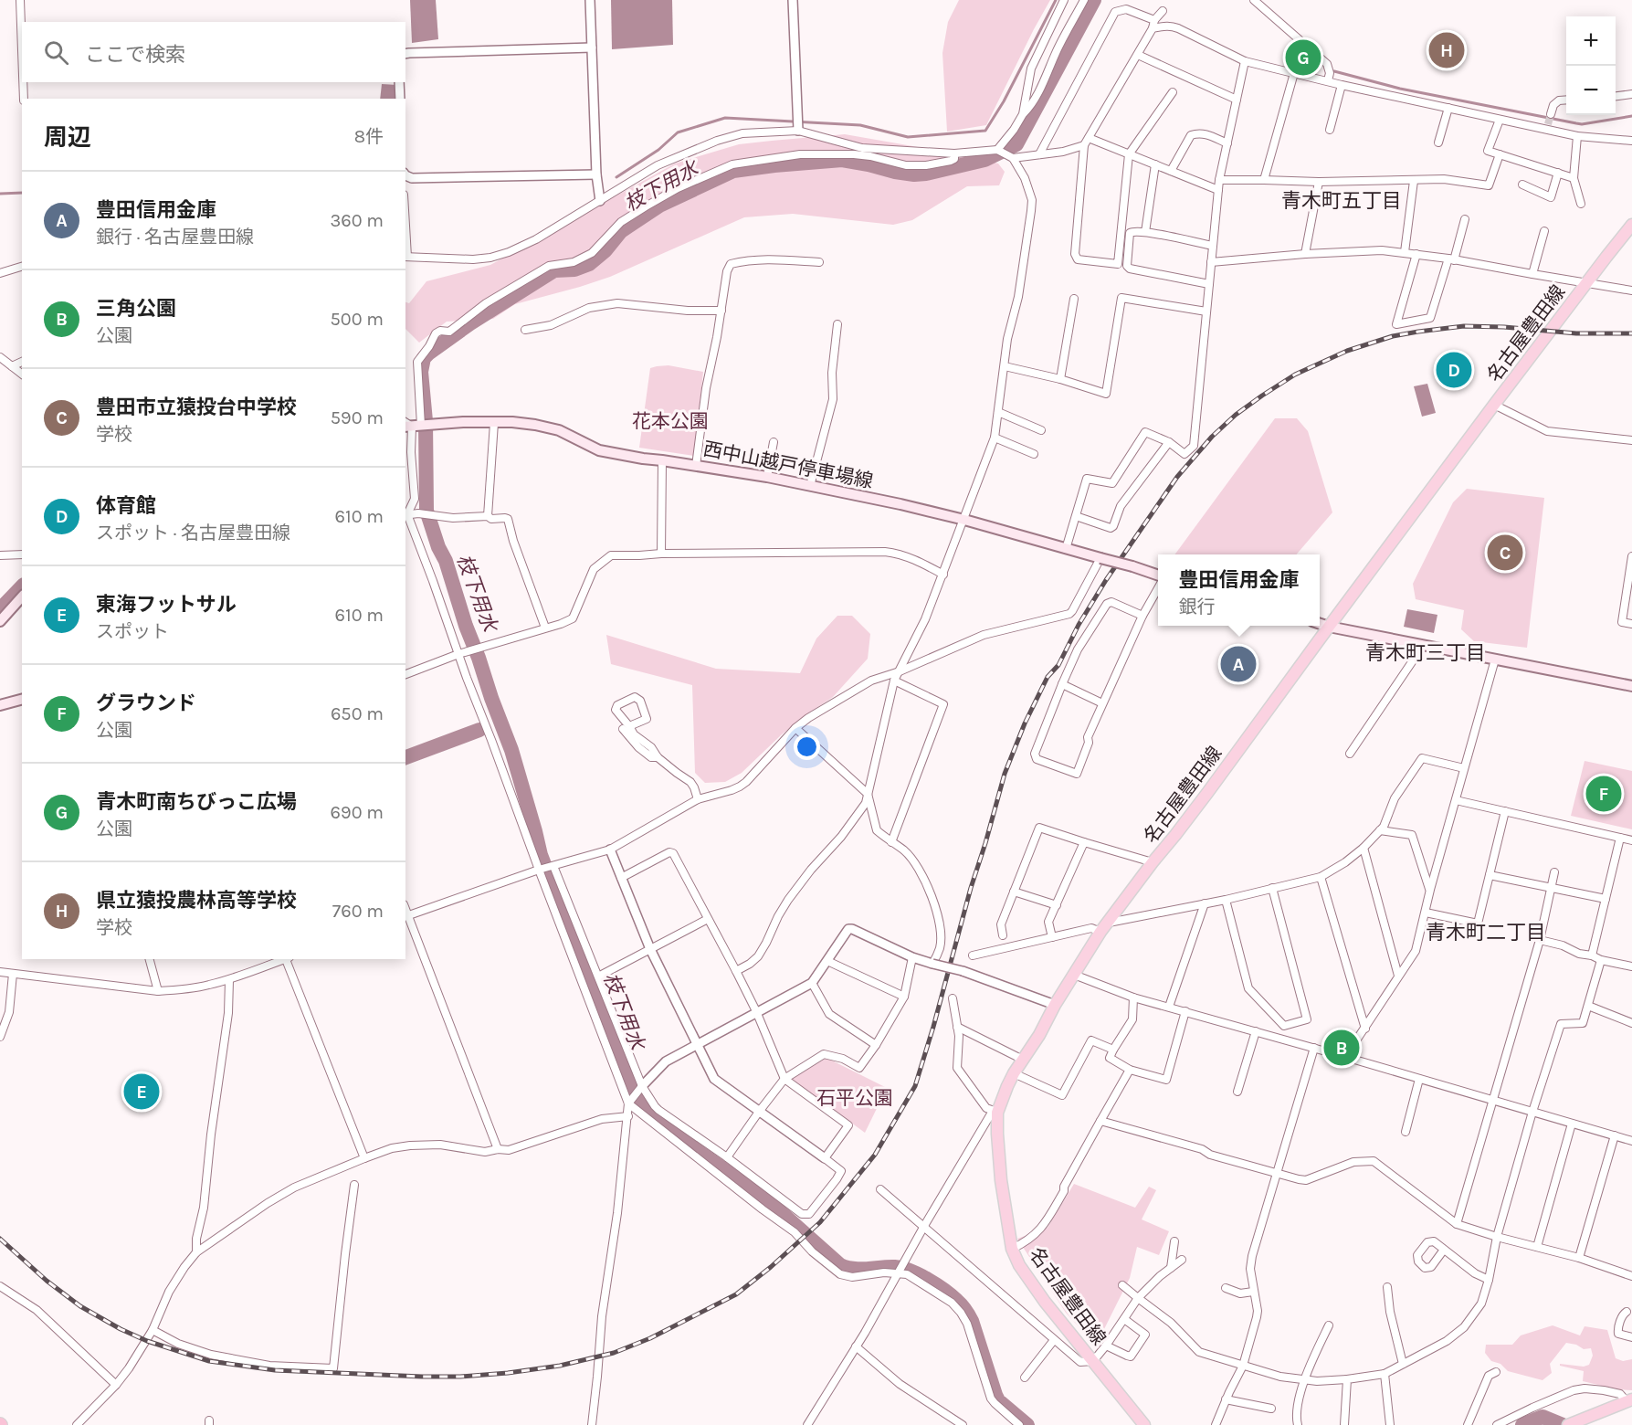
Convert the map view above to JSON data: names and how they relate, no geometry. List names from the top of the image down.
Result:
{
  "streets": {
    "main road": ["名古屋豊田線", "西中山越戸停車場線"]
  },
  "districts": ["青木町五丁目", "青木町三丁目", "青木町二丁目"],
  "water": ["枝下用水"],
  "parks": ["花本公園", "石平公園"],
  "page": {
    "map_buttons": ["+", "−"],
    "search": "ここで検索",
    "pins": [
      "H",
      "G",
      "D",
      "C",
      "A",
      "F",
      "B",
      "E"
    ],
    "heading": ["周辺", "8件"],
    "list": [
      {
        "mark": "A",
        "name": "豊田信用金庫",
        "note": "銀行 · 名古屋豊田線",
        "value": "360 m"
      },
      {
        "mark": "B",
        "name": "三角公園",
        "note": "公園",
        "value": "500 m"
      },
      {
        "mark": "C",
        "name": "豊田市立猿投台中学校",
        "note": "学校",
        "value": "590 m"
      },
      {
        "mark": "D",
        "name": "体育館",
        "note": "スポット · 名古屋豊田線",
        "value": "610 m"
      },
      {
        "mark": "E",
        "name": "東海フットサル",
        "note": "スポット",
        "value": "610 m"
      },
      {
        "mark": "F",
        "name": "グラウンド",
        "note": "公園",
        "value": "650 m"
      },
      {
        "mark": "G",
        "name": "青木町南ちびっこ広場",
        "note": "公園",
        "value": "690 m"
      },
      {
        "mark": "H",
        "name": "県立猿投農林高等学校",
        "note": "学校",
        "value": "760 m"
      }
    ],
    "popup": ["豊田信用金庫", "銀行"]
  }
}
